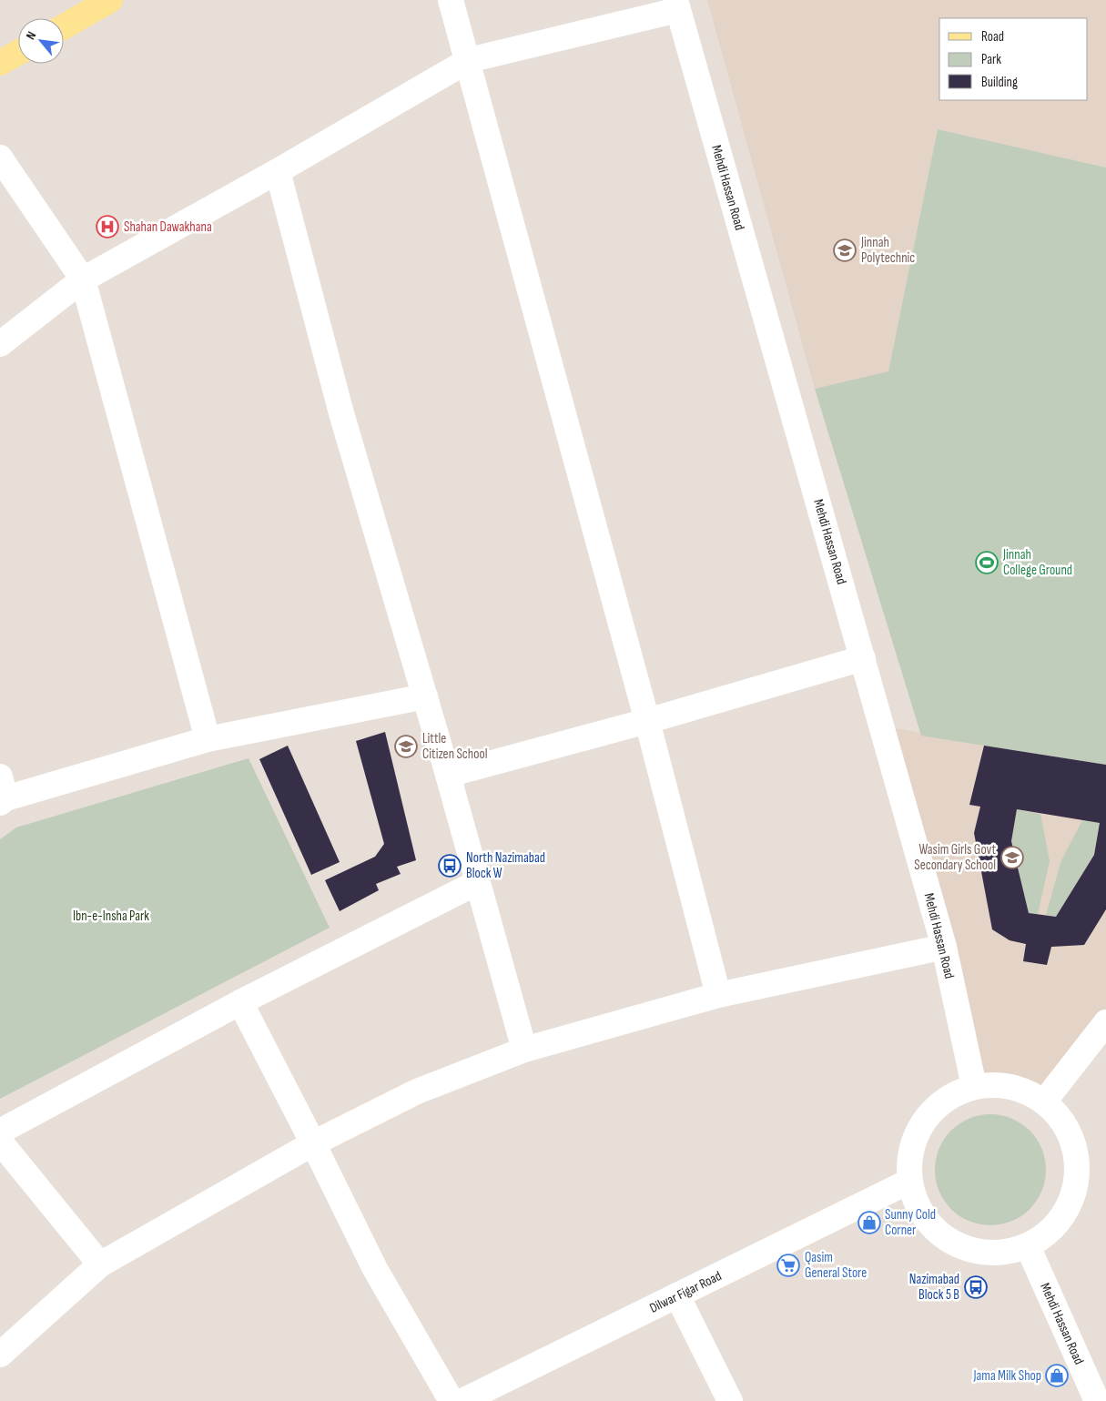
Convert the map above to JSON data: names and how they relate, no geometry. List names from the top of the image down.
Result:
{
  "streets": {
    "street": ["Mehdi Hassan Road", "Dilwar Figar Road"]
  },
  "parks": ["Ibn-e-Insha Park"],
  "places": {
    "hospital": ["Shahan Dawakhana"],
    "school or university": ["Jinnah Polytechnic", "Little Citizen School", "Wasim Girls Govt Secondary School"],
    "sports": ["Jinnah College Ground"],
    "bus stop": ["North Nazimabad Block W", "Nazimabad Block 5 B"],
    "shop": ["Sunny Cold Corner", "Jama Milk Shop"],
    "supermarket": ["Qasim General Store"]
  },
  "legend": ["Road", "Park", "Building"],
  "north": "top left"
}
